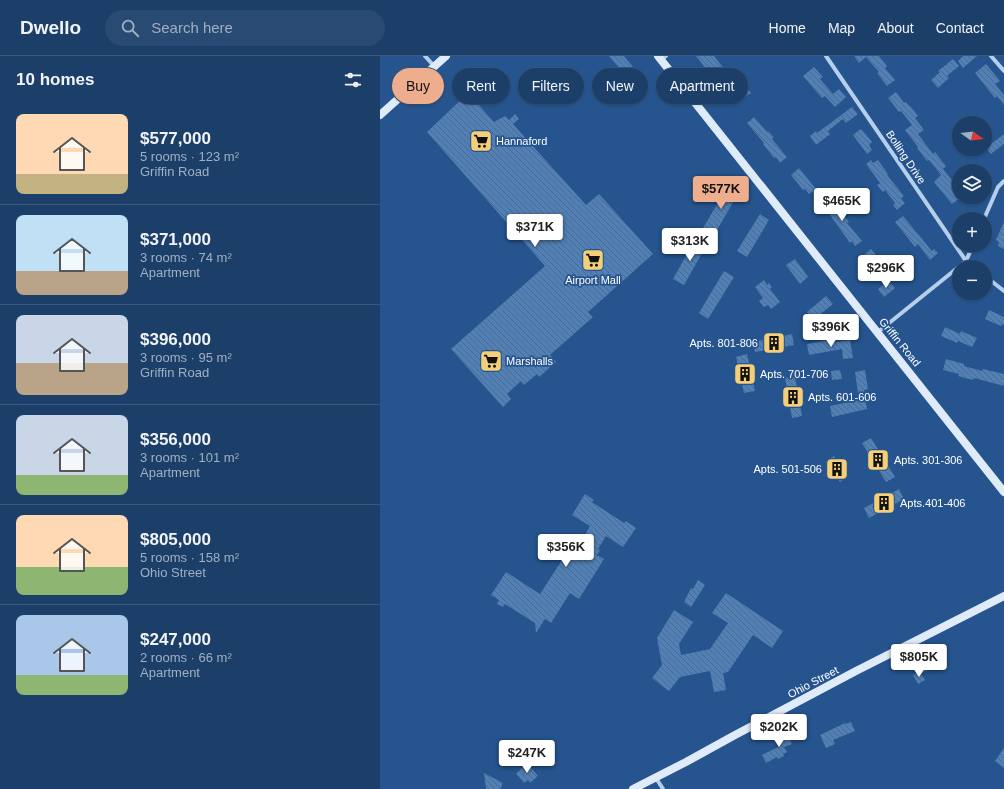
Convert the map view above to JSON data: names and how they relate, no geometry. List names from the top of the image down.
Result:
{
  "streets": {
    "main road": ["Griffin Road", "Ohio Street"],
    "street": ["Bolling Drive"]
  },
  "places": {
    "supermarket": ["Hannaford", "Airport Mall", "Marshalls"],
    "building": [
      "Apts. 801-806",
      "Apts. 701-706",
      "Apts. 601-606",
      "Apts. 301-306",
      "Apts. 501-506",
      "Apts.401-406"
    ]
  },
  "north": "right",
  "page": {
    "header": "Dwello",
    "search": "Search here",
    "nav": [
      "Home",
      "Map",
      "About",
      "Contact"
    ],
    "heading": "10 homes",
    "chip": [
      "Buy",
      "Rent",
      "Filters",
      "New",
      "Apartment"
    ],
    "list": [
      {
        "name": "$577,000",
        "note": "5 rooms · 123 m² · Griffin Road"
      },
      {
        "name": "$371,000",
        "note": "3 rooms · 74 m² · Apartment"
      },
      {
        "name": "$396,000",
        "note": "3 rooms · 95 m² · Griffin Road"
      },
      {
        "name": "$356,000",
        "note": "3 rooms · 101 m² · Apartment"
      },
      {
        "name": "$805,000",
        "note": "5 rooms · 158 m² · Ohio Street"
      },
      {
        "name": "$247,000",
        "note": "2 rooms · 66 m² · Apartment"
      }
    ],
    "map_buttons": ["+", "−"],
    "price": [
      "$577K",
      "$465K",
      "$371K",
      "$313K",
      "$296K",
      "$396K",
      "$356K",
      "$805K",
      "$202K",
      "$247K"
    ]
  }
}
